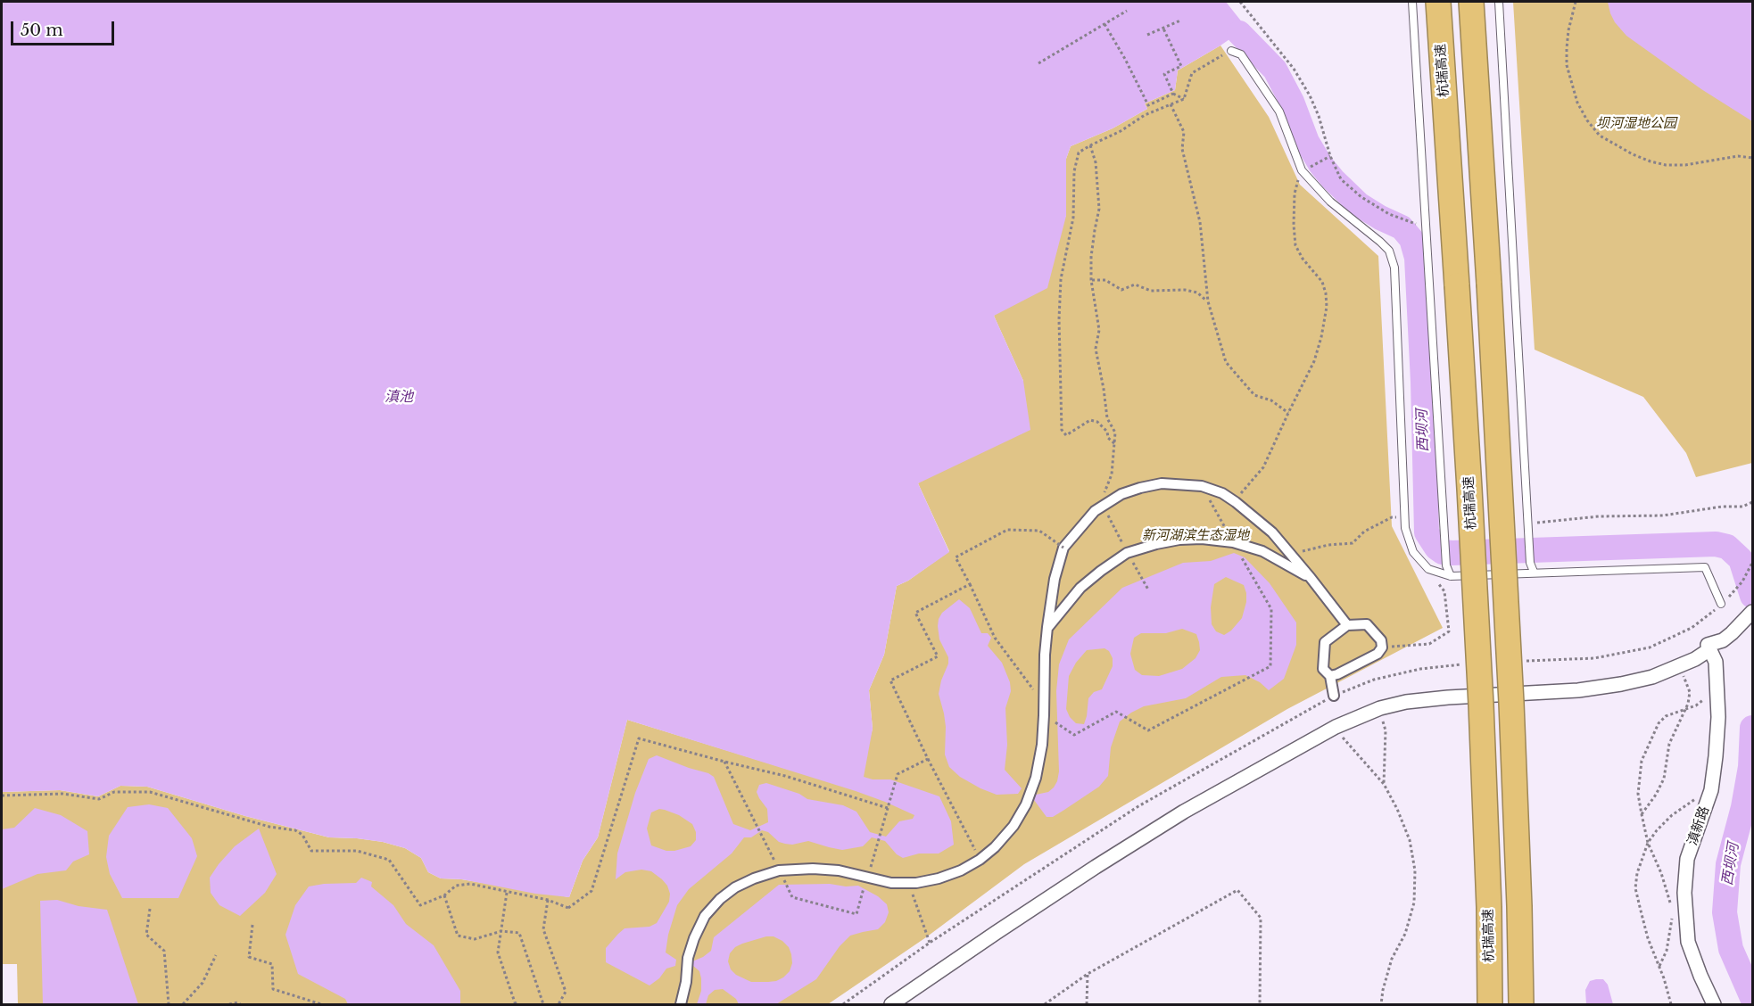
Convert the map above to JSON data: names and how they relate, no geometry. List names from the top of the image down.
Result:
{
  "streets": {
    "highway": ["杭瑞高速"],
    "street": ["滇新路"]
  },
  "water": ["滇池", "西坝河"],
  "parks": ["坝河湿地公园", "新河湖滨生态湿地"],
  "scale_bar": "50 m"
}
